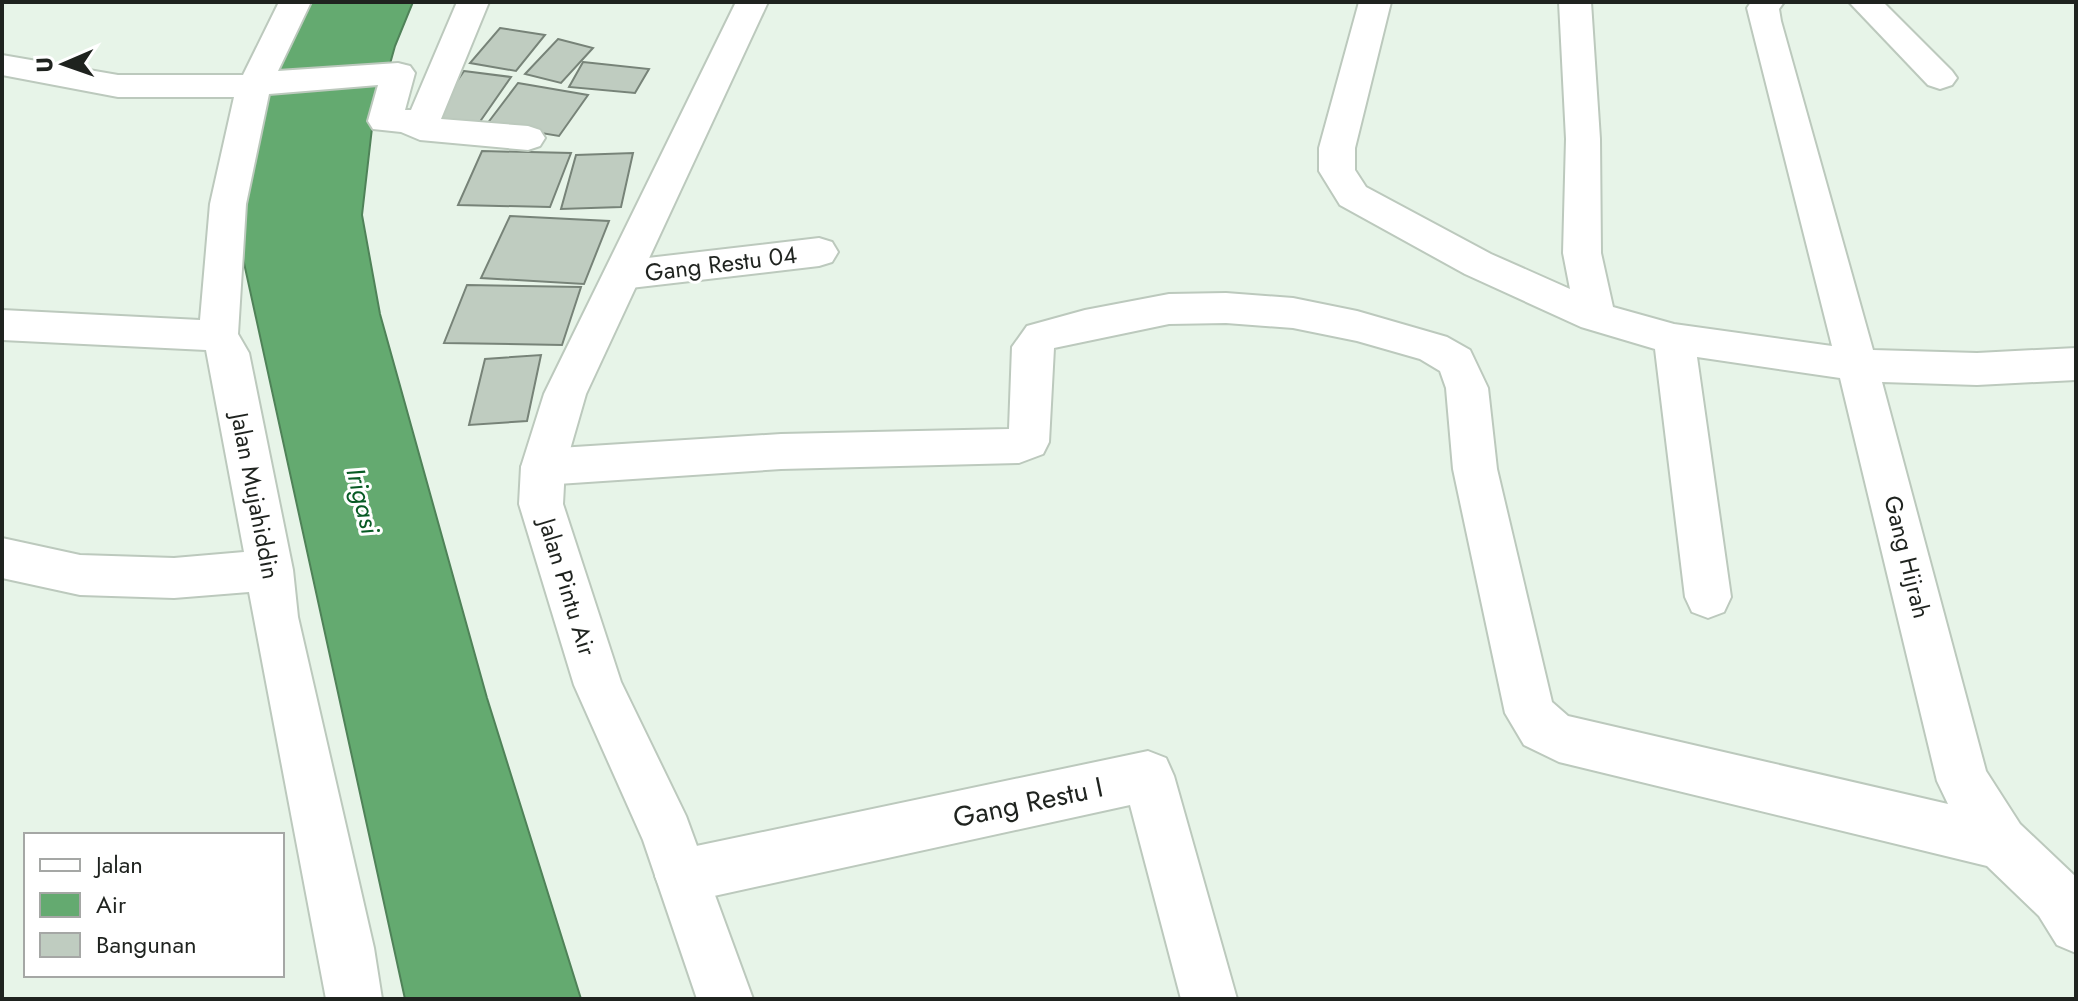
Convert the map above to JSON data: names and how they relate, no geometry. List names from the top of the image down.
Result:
{
  "streets": {
    "street": [
      "Gang Restu 04",
      "Jalan Mujahiddin",
      "Gang Hijrah",
      "Jalan Pintu Air",
      "Gang Restu I"
    ]
  },
  "crossings": [
    ["Gang Restu 04", "Jalan Pintu Air"],
    ["Jalan Pintu Air", "Gang Restu I"]
  ],
  "water": ["Irigasi"],
  "legend": ["Jalan", "Air", "Bangunan"],
  "north": "left"
}
